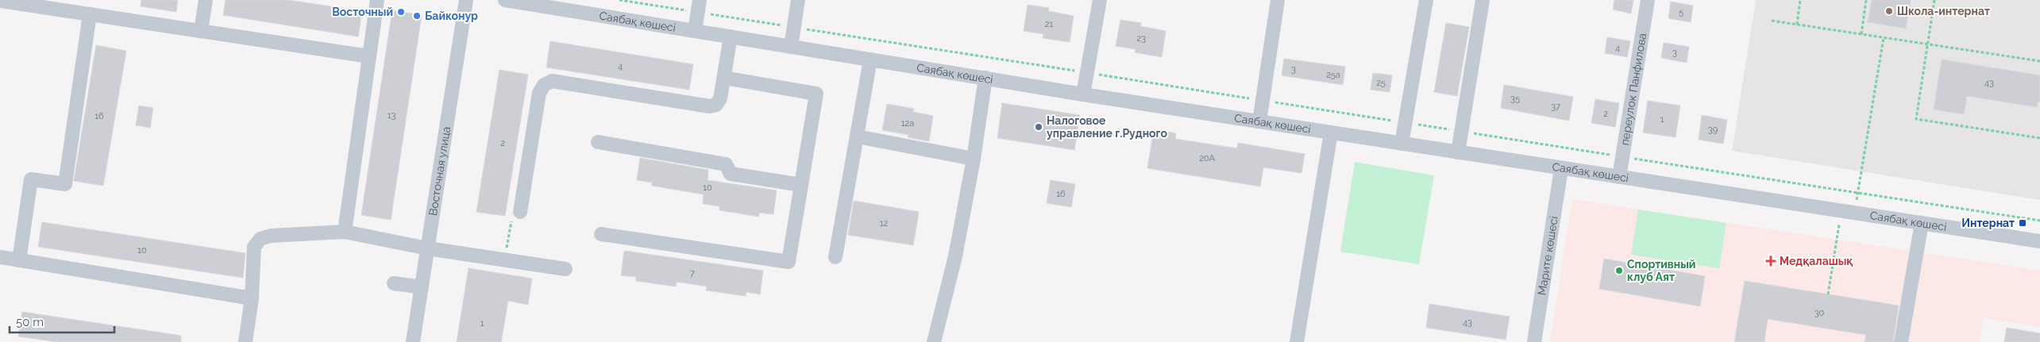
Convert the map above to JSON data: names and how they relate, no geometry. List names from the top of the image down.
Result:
{
  "streets": {
    "street": [
      "Саябақ көшесі",
      "переулок Панфилова",
      "Восточная улица",
      "Марите көшесі"
    ]
  },
  "crossings": [
    ["Саябақ көшесі", "переулок Панфилова"],
    ["Саябақ көшесі", "Марите көшесі"]
  ],
  "places": {
    "other": [
      "Школа-интернат",
      "Восточный",
      "Байконур",
      "Налоговое управление г.Рудного",
      "Спортивный клуб Аят"
    ],
    "transit": ["Интернат"],
    "health": ["Медқалашық"]
  },
  "house_numbers": [
    "5",
    "21",
    "23",
    "4",
    "3",
    "4",
    "3",
    "25а",
    "25",
    "43",
    "35",
    "37",
    "2",
    "13",
    "16",
    "1",
    "12а",
    "39",
    "2",
    "20А",
    "10",
    "16",
    "12",
    "10",
    "7",
    "30",
    "43",
    "1"
  ],
  "scale_bar": "50 m"
}
